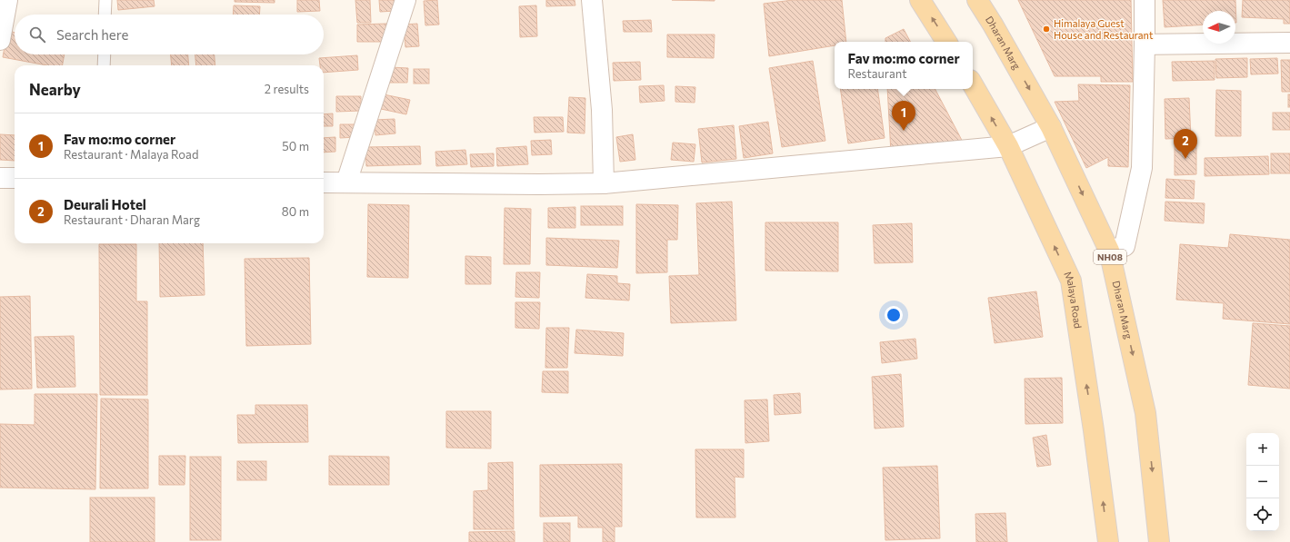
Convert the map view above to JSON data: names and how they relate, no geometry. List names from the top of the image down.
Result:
{
  "streets": {
    "main road": ["Dharan Marg", "NH08", "Malaya Road"]
  },
  "one_way": ["Dharan Marg", "Malaya Road"],
  "places": ["Himalaya Guest House and Restaurant"],
  "north": "left",
  "page": {
    "search": "Search here",
    "popup": ["Fav mo:mo corner", "Restaurant"],
    "heading": ["Nearby", "2 results"],
    "pins": ["1", "2"],
    "list": [
      {
        "mark": "1",
        "name": "Fav mo:mo corner",
        "note": "Restaurant · Malaya Road",
        "value": "50 m"
      },
      {
        "mark": "2",
        "name": "Deurali Hotel",
        "note": "Restaurant · Dharan Marg",
        "value": "80 m"
      }
    ],
    "map_buttons": ["+", "−"]
  }
}
